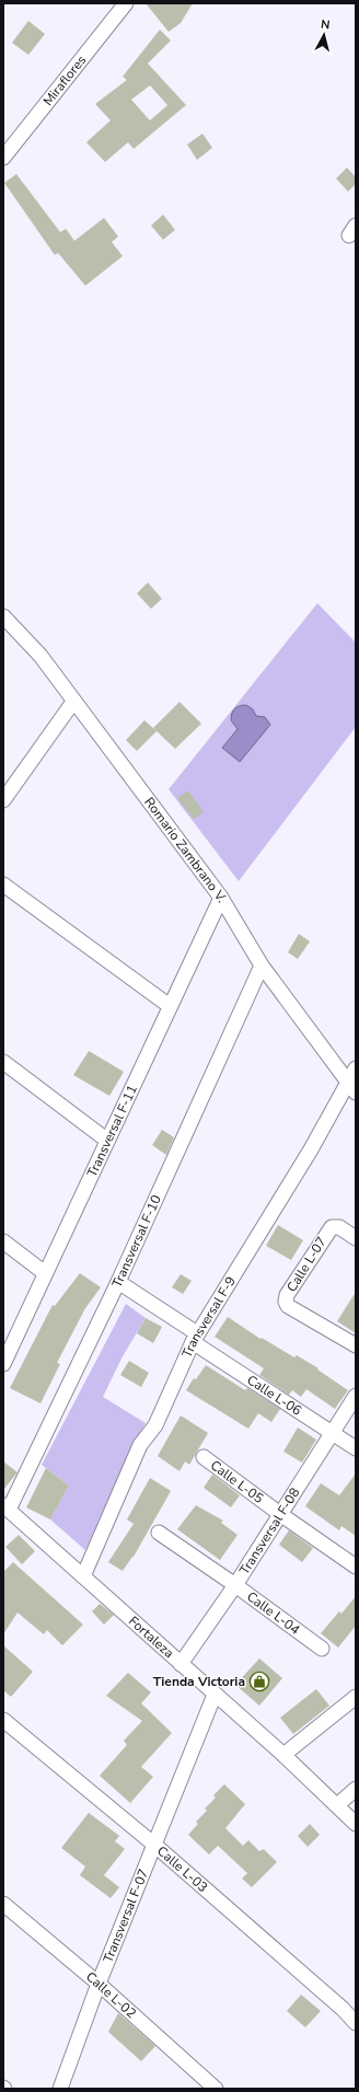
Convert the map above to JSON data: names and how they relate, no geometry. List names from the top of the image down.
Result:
{
  "streets": {
    "street": [
      "Miraflores",
      "Romario Zambrano V.",
      "Transversal F-11",
      "Transversal F-10",
      "Calle L-07",
      "Transversal F-9",
      "Calle L-06",
      "Calle L-05",
      "Transversal F-08",
      "Calle L-04",
      "Fortaleza",
      "Calle L-03",
      "Transversal F-07",
      "Calle L-02"
    ]
  },
  "crossings": [
    ["Romario Zambrano V.", "Transversal F-11"],
    ["Romario Zambrano V.", "Transversal F-10"],
    ["Romario Zambrano V.", "Transversal F-9"],
    ["Transversal F-10", "Calle L-06"],
    ["Transversal F-10", "Fortaleza"],
    ["Transversal F-9", "Calle L-06"],
    ["Transversal F-9", "Fortaleza"],
    ["Calle L-06", "Transversal F-08"],
    ["Calle L-05", "Transversal F-08"],
    ["Transversal F-08", "Calle L-04"],
    ["Transversal F-08", "Fortaleza"],
    ["Fortaleza", "Transversal F-07"],
    ["Calle L-03", "Transversal F-07"],
    ["Transversal F-07", "Calle L-02"]
  ],
  "places": {
    "shop": ["Tienda Victoria"]
  },
  "north": "top"
}
